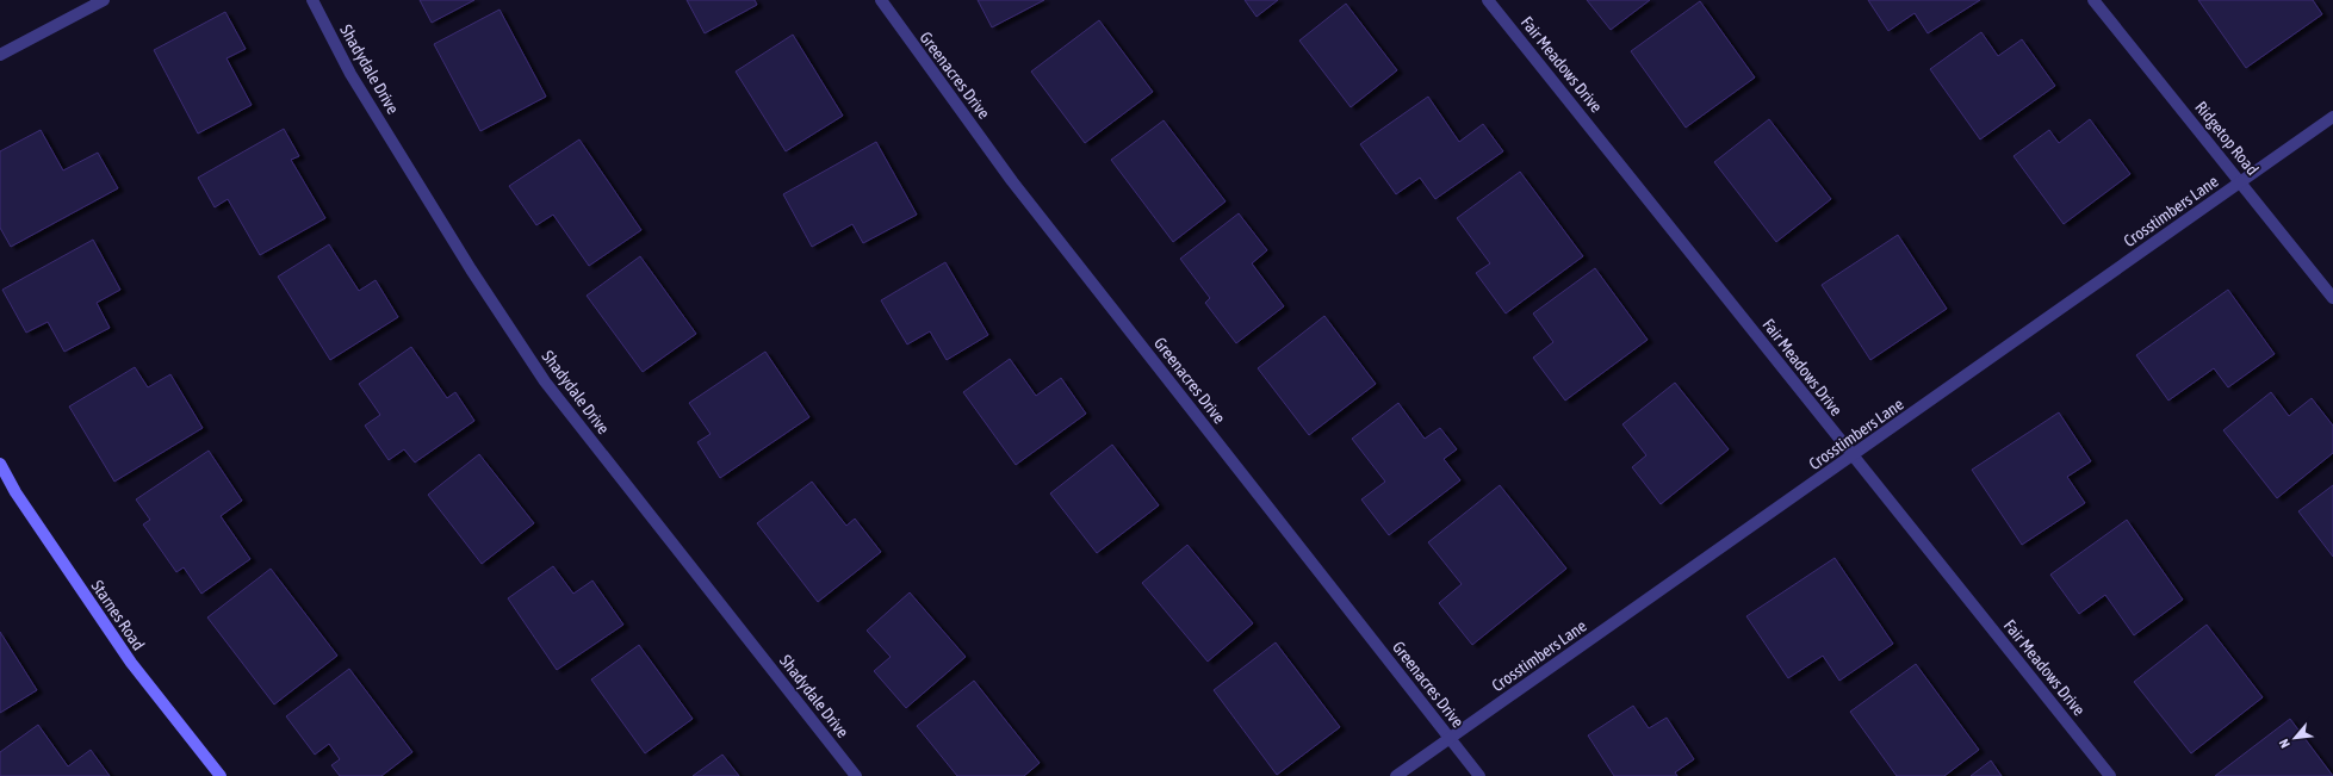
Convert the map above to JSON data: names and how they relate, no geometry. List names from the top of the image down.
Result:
{
  "streets": {
    "main road": ["Starnes Road"],
    "street": [
      "Fair Meadows Drive",
      "Shadydale Drive",
      "Greenacres Drive",
      "Ridgetop Road",
      "Crosstimbers Lane"
    ]
  },
  "crossings": [
    ["Fair Meadows Drive", "Crosstimbers Lane"],
    ["Greenacres Drive", "Crosstimbers Lane"],
    ["Ridgetop Road", "Crosstimbers Lane"]
  ],
  "north": "bottom left"
}
